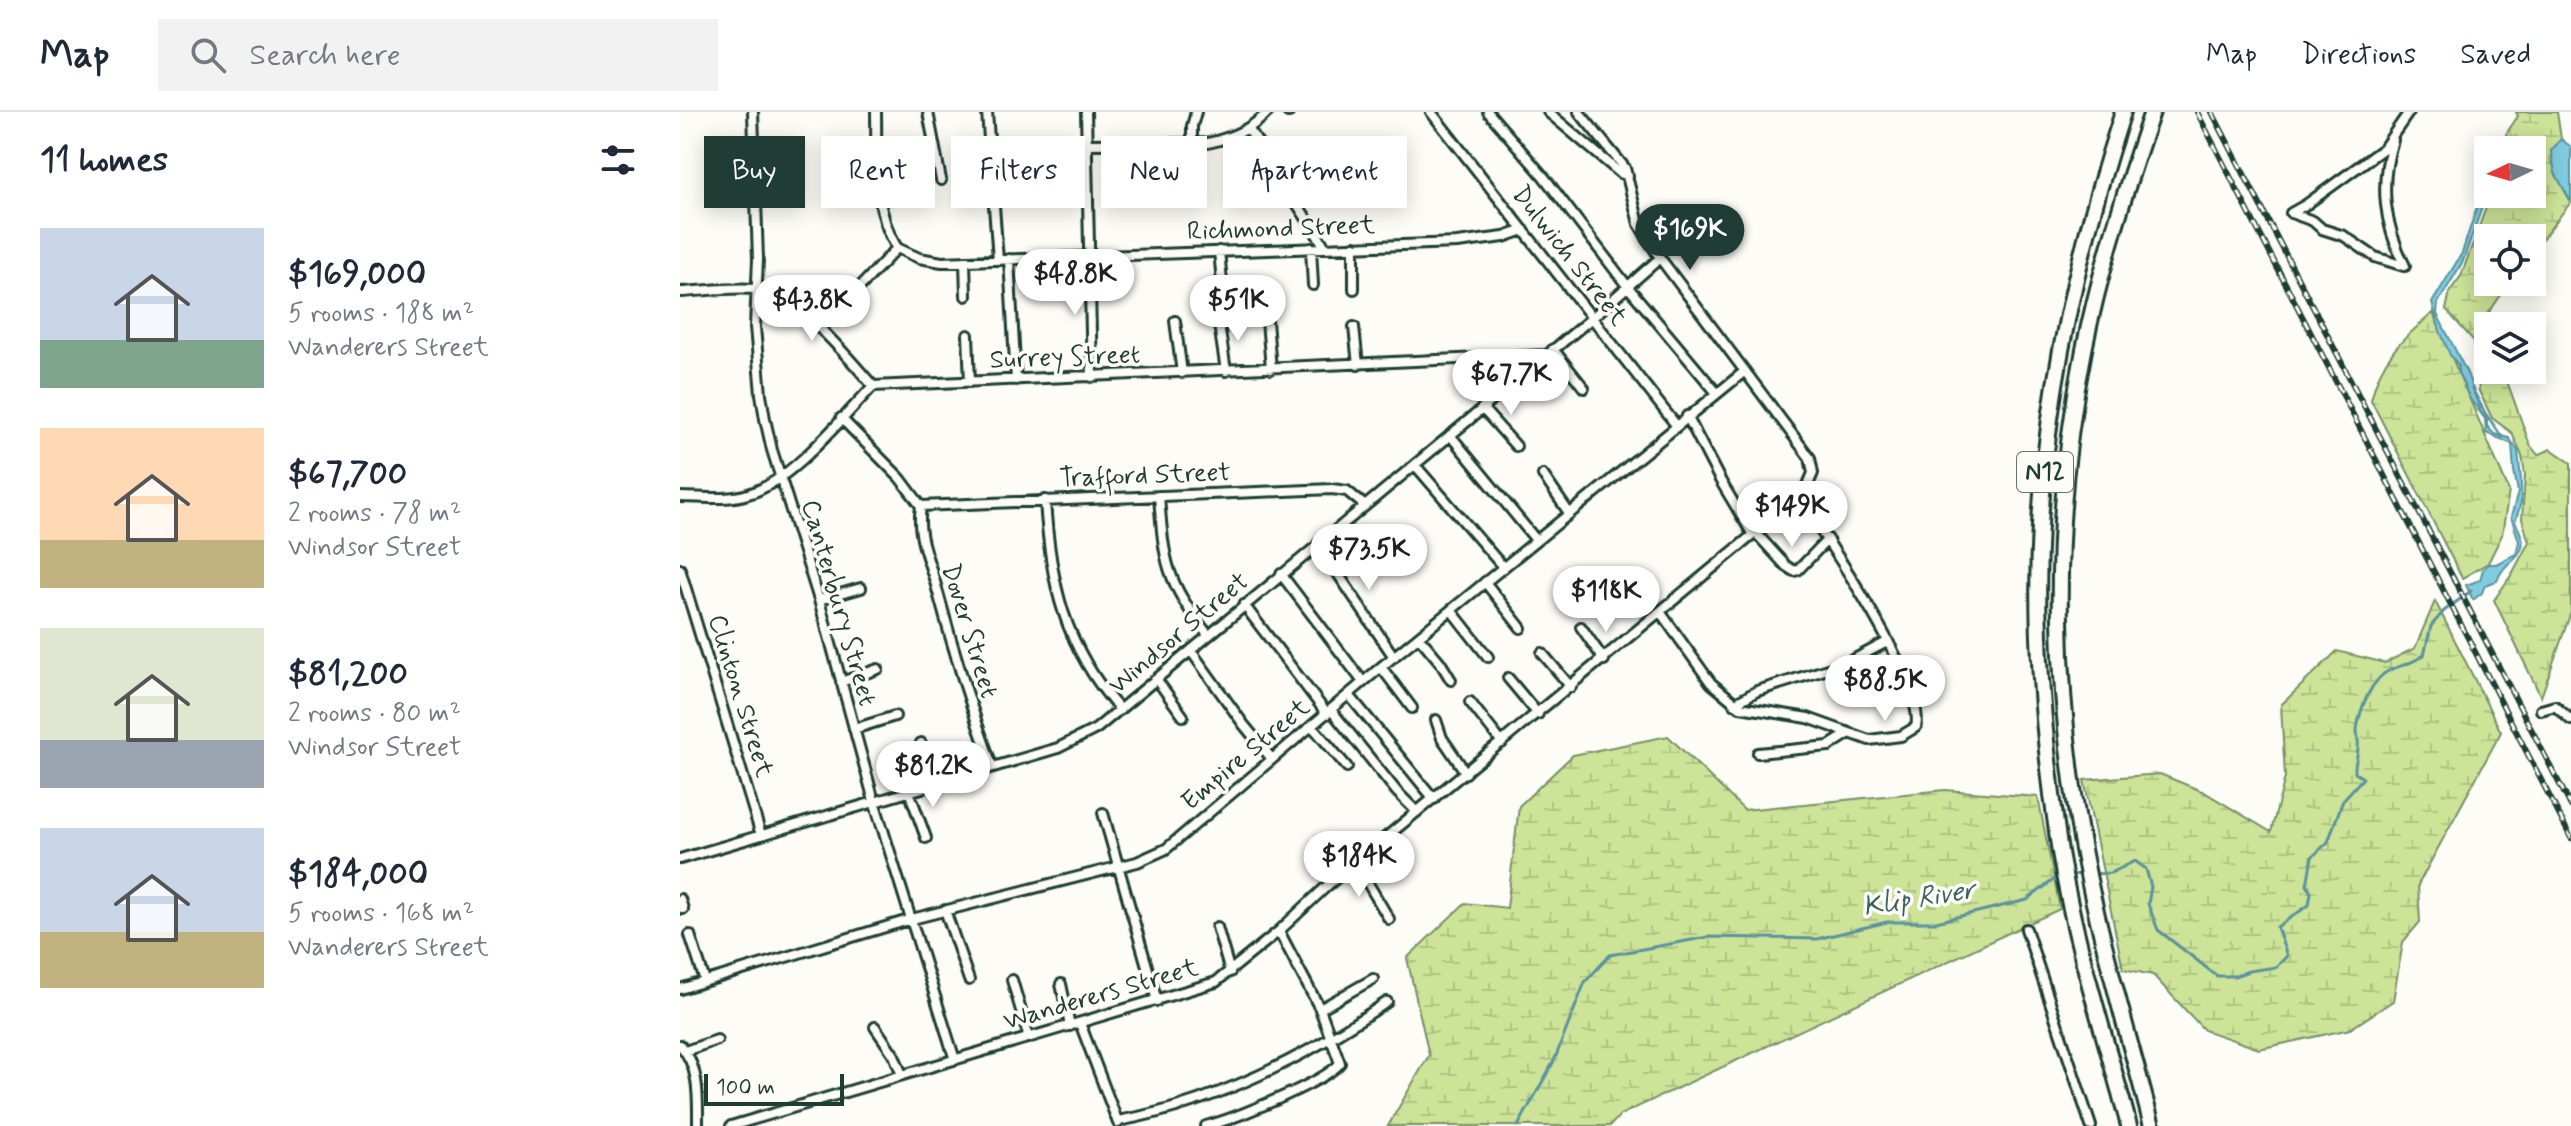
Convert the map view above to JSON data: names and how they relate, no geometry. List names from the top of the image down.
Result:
{
  "streets": {
    "highway": ["N12"],
    "street": [
      "Richmond Street",
      "Dulwich Street",
      "Surrey Street",
      "Trafford Street",
      "Canterbury Street",
      "Dover Street",
      "Windsor Street",
      "Clinton Street",
      "Empire Street",
      "Wanderers Street"
    ]
  },
  "crossings": [
    ["Richmond Street", "Dulwich Street"],
    ["Dulwich Street", "Windsor Street"],
    ["Dulwich Street", "Empire Street"],
    ["Surrey Street", "Canterbury Street"],
    ["Surrey Street", "Windsor Street"],
    ["Trafford Street", "Dover Street"],
    ["Trafford Street", "Windsor Street"],
    ["Canterbury Street", "Windsor Street"],
    ["Canterbury Street", "Empire Street"],
    ["Canterbury Street", "Wanderers Street"],
    ["Dover Street", "Windsor Street"],
    ["Windsor Street", "Clinton Street"],
    ["Windsor Street", "Wanderers Street"],
    ["Empire Street", "Wanderers Street"]
  ],
  "water": ["Klip River"],
  "scale_bar": "100 m",
  "north": "left",
  "page": {
    "header": "Map",
    "search": "Search here",
    "nav": ["Map", "Directions", "Saved"],
    "heading": "11 homes",
    "chip": [
      "Buy",
      "Rent",
      "Filters",
      "New",
      "Apartment"
    ],
    "price": [
      "$169K",
      "$48.8K",
      "$43.8K",
      "$51K",
      "$67.7K",
      "$149K",
      "$73.5K",
      "$118K",
      "$88.5K",
      "$81.2K",
      "$184K"
    ],
    "list": [
      {
        "name": "$169,000",
        "note": "5 rooms · 188 m² · Wanderers Street"
      },
      {
        "name": "$67,700",
        "note": "2 rooms · 78 m² · Windsor Street"
      },
      {
        "name": "$81,200",
        "note": "2 rooms · 80 m² · Windsor Street"
      },
      {
        "name": "$184,000",
        "note": "5 rooms · 168 m² · Wanderers Street"
      }
    ],
    "scale": "100 m"
  }
}
